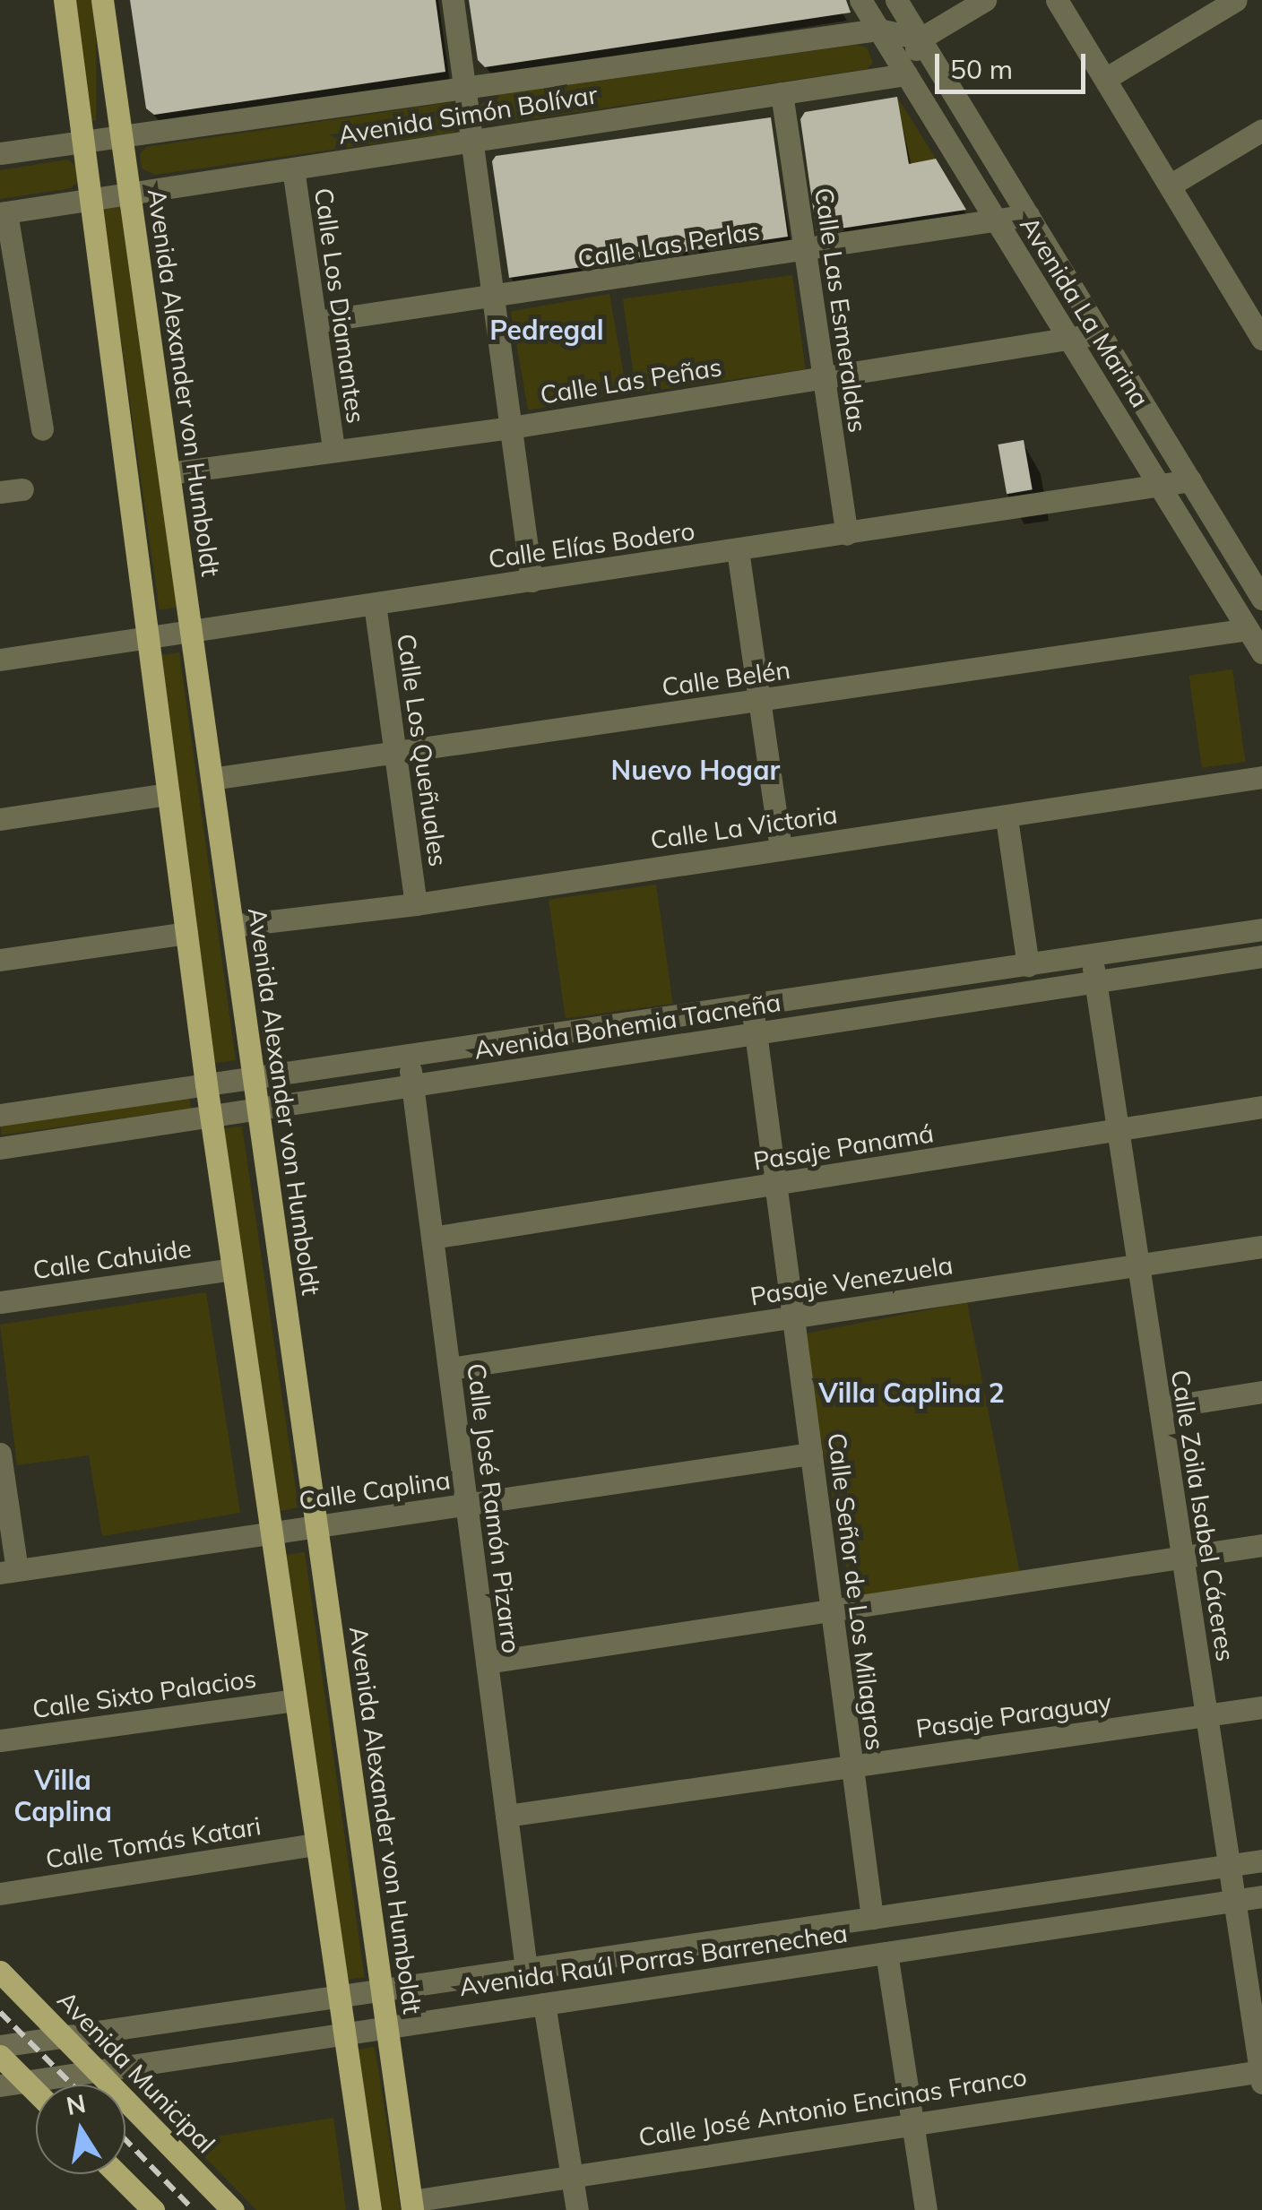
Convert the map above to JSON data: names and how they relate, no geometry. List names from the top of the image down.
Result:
{
  "streets": {
    "main road": ["Avenida Alexander von Humboldt", "Avenida Municipal"],
    "street": [
      "Avenida Simón Bolívar",
      "Calle Las Perlas",
      "Calle Los Diamantes",
      "Calle Las Esmeraldas",
      "Avenida La Marina",
      "Calle Las Peñas",
      "Calle Elías Bodero",
      "Calle Belén",
      "Calle Los Queñuales",
      "Calle La Victoria",
      "Avenida Bohemia Tacneña",
      "Pasaje Panamá",
      "Calle Cahuide",
      "Pasaje Venezuela",
      "Calle Caplina",
      "Calle José Ramón Pizarro",
      "Calle Zoila Isabel Cáceres",
      "Calle Señor de Los Milagros",
      "Calle Sixto Palacios",
      "Pasaje Paraguay",
      "Calle Tomás Katari",
      "Avenida Raúl Porras Barrenechea",
      "Calle José Antonio Encinas Franco"
    ]
  },
  "crossings": [
    ["Avenida Simón Bolívar", "Calle Los Diamantes"],
    ["Avenida Simón Bolívar", "Calle Las Esmeraldas"],
    ["Avenida Simón Bolívar", "Avenida La Marina"],
    ["Avenida Simón Bolívar", "Avenida Alexander von Humboldt"],
    ["Calle Las Perlas", "Calle Los Diamantes"],
    ["Calle Las Perlas", "Calle Las Esmeraldas"],
    ["Calle Las Perlas", "Avenida La Marina"],
    ["Calle Los Diamantes", "Calle Las Peñas"],
    ["Calle Las Esmeraldas", "Calle Las Peñas"],
    ["Calle Las Esmeraldas", "Calle Elías Bodero"],
    ["Avenida La Marina", "Calle Las Peñas"],
    ["Avenida La Marina", "Calle Elías Bodero"],
    ["Avenida La Marina", "Calle Belén"],
    ["Calle Las Peñas", "Avenida Alexander von Humboldt"],
    ["Avenida Alexander von Humboldt", "Calle Elías Bodero"],
    ["Avenida Alexander von Humboldt", "Calle Belén"],
    ["Avenida Alexander von Humboldt", "Calle La Victoria"],
    ["Avenida Alexander von Humboldt", "Avenida Bohemia Tacneña"],
    ["Avenida Alexander von Humboldt", "Calle Caplina"],
    ["Avenida Alexander von Humboldt", "Avenida Raúl Porras Barrenechea"],
    ["Avenida Alexander von Humboldt", "Calle José Antonio Encinas Franco"],
    ["Calle Elías Bodero", "Calle Los Queñuales"],
    ["Calle Belén", "Calle Los Queñuales"],
    ["Calle Los Queñuales", "Calle La Victoria"],
    ["Avenida Bohemia Tacneña", "Calle José Ramón Pizarro"],
    ["Avenida Bohemia Tacneña", "Calle Zoila Isabel Cáceres"],
    ["Avenida Bohemia Tacneña", "Calle Señor de Los Milagros"],
    ["Pasaje Panamá", "Calle José Ramón Pizarro"],
    ["Pasaje Panamá", "Calle Zoila Isabel Cáceres"],
    ["Pasaje Panamá", "Calle Señor de Los Milagros"],
    ["Pasaje Venezuela", "Calle José Ramón Pizarro"],
    ["Pasaje Venezuela", "Calle Zoila Isabel Cáceres"],
    ["Pasaje Venezuela", "Calle Señor de Los Milagros"],
    ["Calle Caplina", "Calle José Ramón Pizarro"],
    ["Calle Caplina", "Calle Señor de Los Milagros"],
    ["Calle José Ramón Pizarro", "Pasaje Paraguay"],
    ["Calle José Ramón Pizarro", "Avenida Raúl Porras Barrenechea"],
    ["Calle Zoila Isabel Cáceres", "Pasaje Paraguay"],
    ["Calle Zoila Isabel Cáceres", "Avenida Raúl Porras Barrenechea"],
    ["Calle Zoila Isabel Cáceres", "Calle José Antonio Encinas Franco"],
    ["Calle Señor de Los Milagros", "Pasaje Paraguay"],
    ["Calle Señor de Los Milagros", "Avenida Raúl Porras Barrenechea"],
    ["Avenida Raúl Porras Barrenechea", "Avenida Municipal"]
  ],
  "districts": [
    "Pedregal",
    "Nuevo Hogar",
    "Villa Caplina 2",
    "Villa Caplina"
  ],
  "scale_bar": "50 m",
  "north": "top"
}
